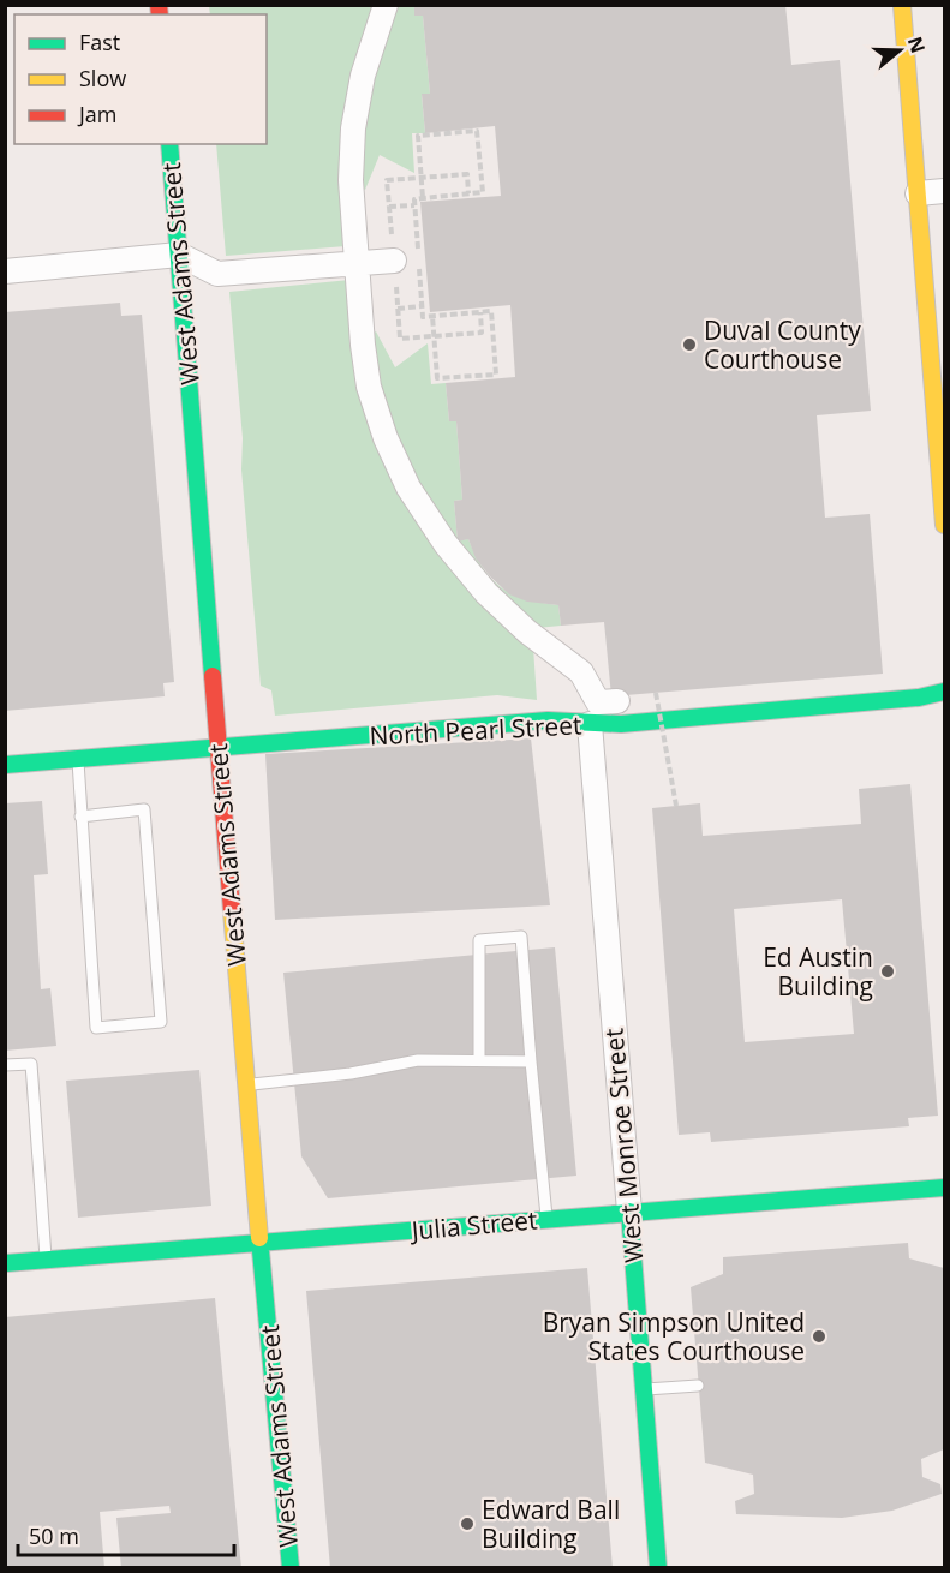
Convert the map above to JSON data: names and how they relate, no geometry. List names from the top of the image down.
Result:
{
  "streets": {
    "street": [
      "West Adams Street",
      "North Pearl Street",
      "West Monroe Street",
      "Julia Street"
    ]
  },
  "crossings": [
    ["West Adams Street", "North Pearl Street"],
    ["West Adams Street", "Julia Street"],
    ["North Pearl Street", "West Monroe Street"],
    ["West Monroe Street", "Julia Street"]
  ],
  "places": [
    "Duval County Courthouse",
    "Ed Austin Building",
    "Bryan Simpson United States Courthouse",
    "Edward Ball Building"
  ],
  "legend": ["Fast", "Slow", "Jam"],
  "scale_bar": "50 m",
  "north": "right"
}
